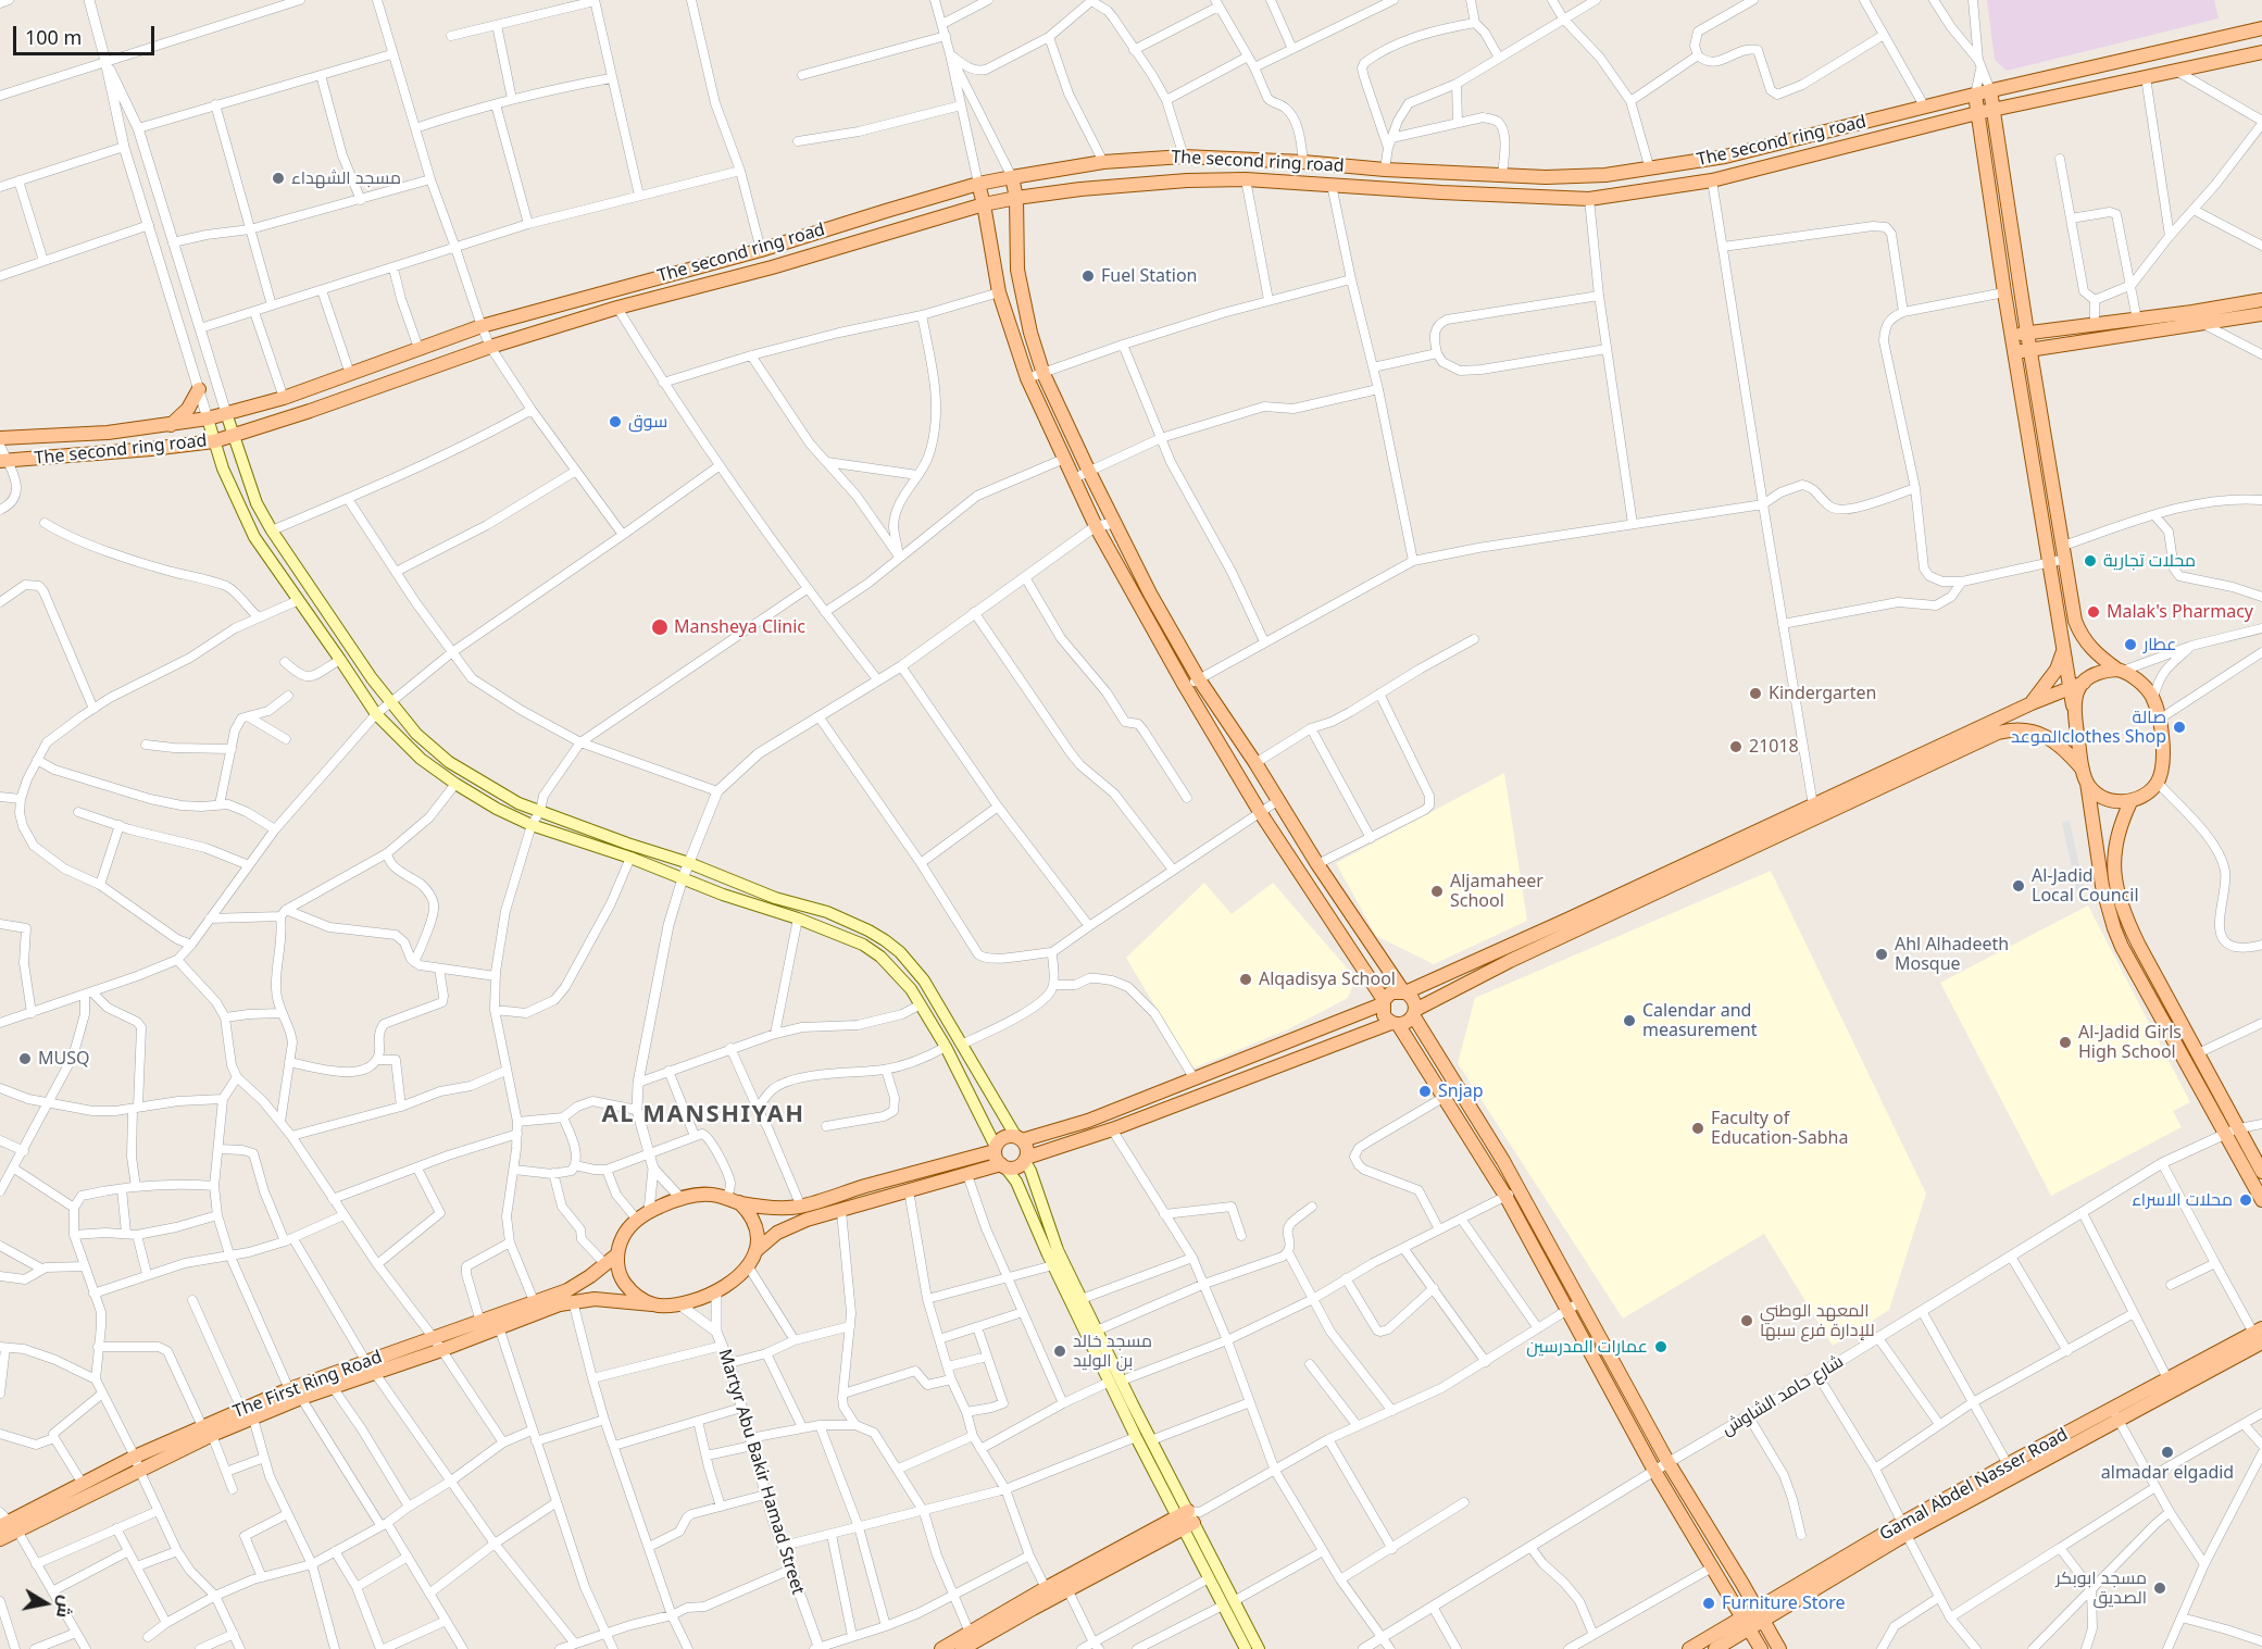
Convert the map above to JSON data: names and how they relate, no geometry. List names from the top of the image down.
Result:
{
  "streets": {
    "main road": ["The second ring road", "The First Ring Road", "Gamal Abdel Nasser Road"],
    "street": ["شارع حامد الشاوش", "Martyr Abu Bakir Hamad Street"]
  },
  "crossings": [
    ["The First Ring Road", "Martyr Abu Bakir Hamad Street"]
  ],
  "districts": ["AL MANSHIYAH"],
  "places": [
    "مسجد الشهداء",
    "Fuel Station",
    "سوق",
    "محلات تجارية",
    "Malak's Pharmacy",
    "Mansheya Clinic",
    "عطار",
    "Kindergarten",
    "صالة الموعدclothes Shop",
    "21018",
    "Al-Jadid Local Council",
    "Aljamaheer School",
    "Ahl Alhadeeth Mosque",
    "Alqadisya School",
    "Calendar and measurement",
    "Al-Jadid Girls High School",
    "MUSQ",
    "Snjap",
    "Faculty of Education-Sabha",
    "محلات الاسراء",
    "المعهد الوطني للإدارة فرع سبها",
    "عمارات المدرسين",
    "مسجد خالد بن الوليد",
    "almadar elgadid",
    "مسجد ابوبكر الصديق",
    "Furniture Store"
  ],
  "scale_bar": "100 m",
  "north": "right"
}
